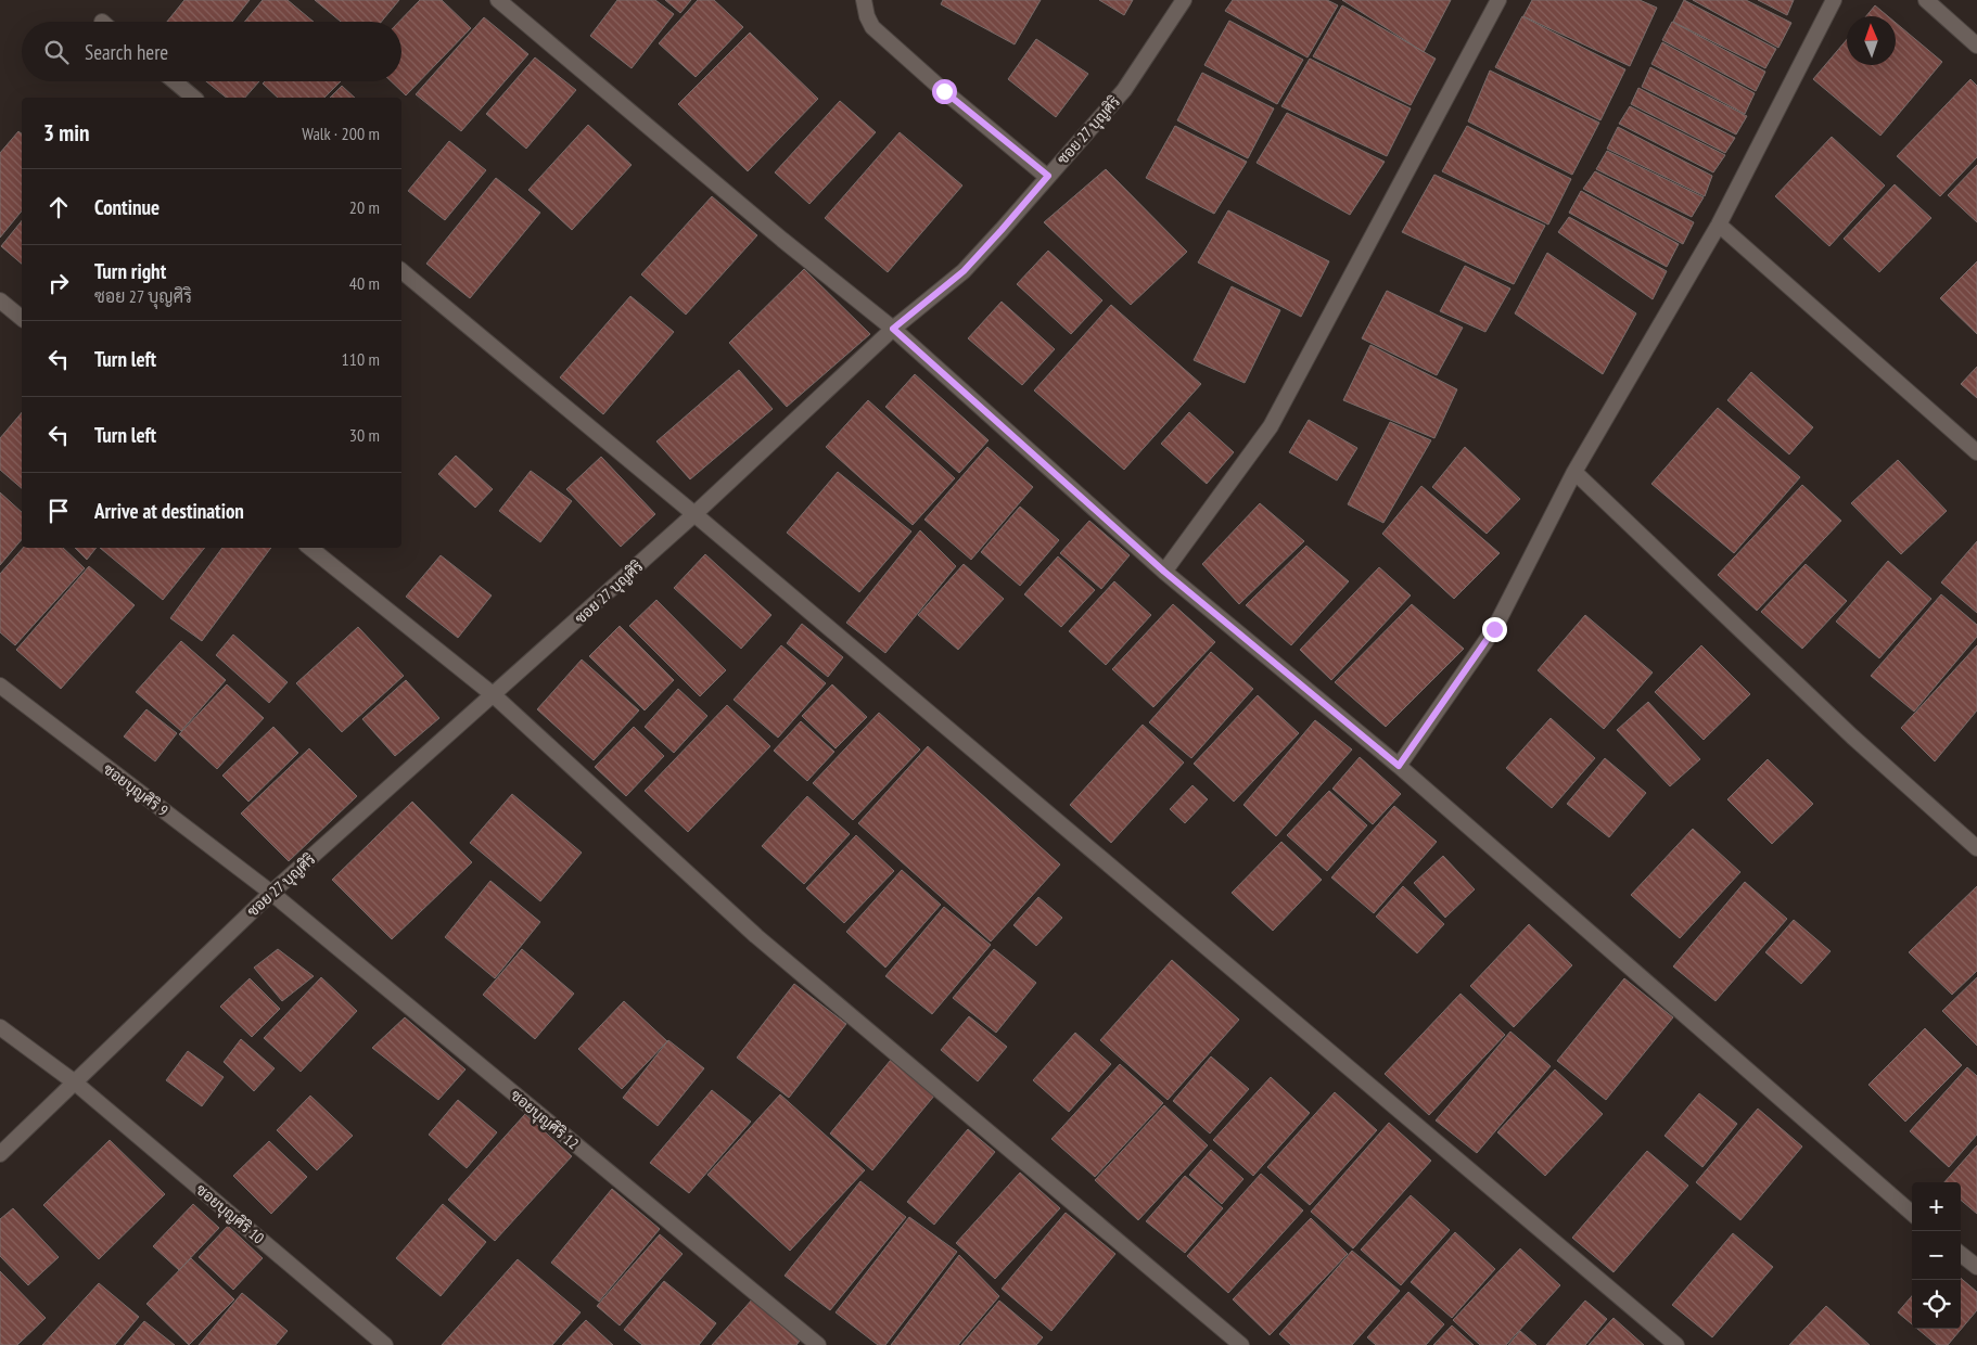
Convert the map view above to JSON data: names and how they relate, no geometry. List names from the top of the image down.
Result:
{
  "streets": {
    "street": [
      "ซอย 27 บุญศิริ",
      "ซอยบุญศิริ 9",
      "ซอยบุญศิริ 12",
      "ซอยบุญศิริ 10"
    ]
  },
  "crossings": [
    ["ซอย 27 บุญศิริ", "ซอยบุญศิริ 9"],
    ["ซอย 27 บุญศิริ", "ซอยบุญศิริ 12"],
    ["ซอย 27 บุญศิริ", "ซอยบุญศิริ 10"],
    ["ซอยบุญศิริ 9", "ซอยบุญศิริ 12"]
  ],
  "north": "top",
  "page": {
    "search": "Search here",
    "heading": ["3 min", "Walk · 200 m"],
    "list": [
      ["Continue", "20 m"],
      ["Turn right", "ซอย 27 บุญศิริ", "40 m"],
      ["Turn left", "110 m"],
      ["Turn left", "30 m"],
      "Arrive at destination"
    ],
    "map_buttons": ["+", "−"]
  }
}
